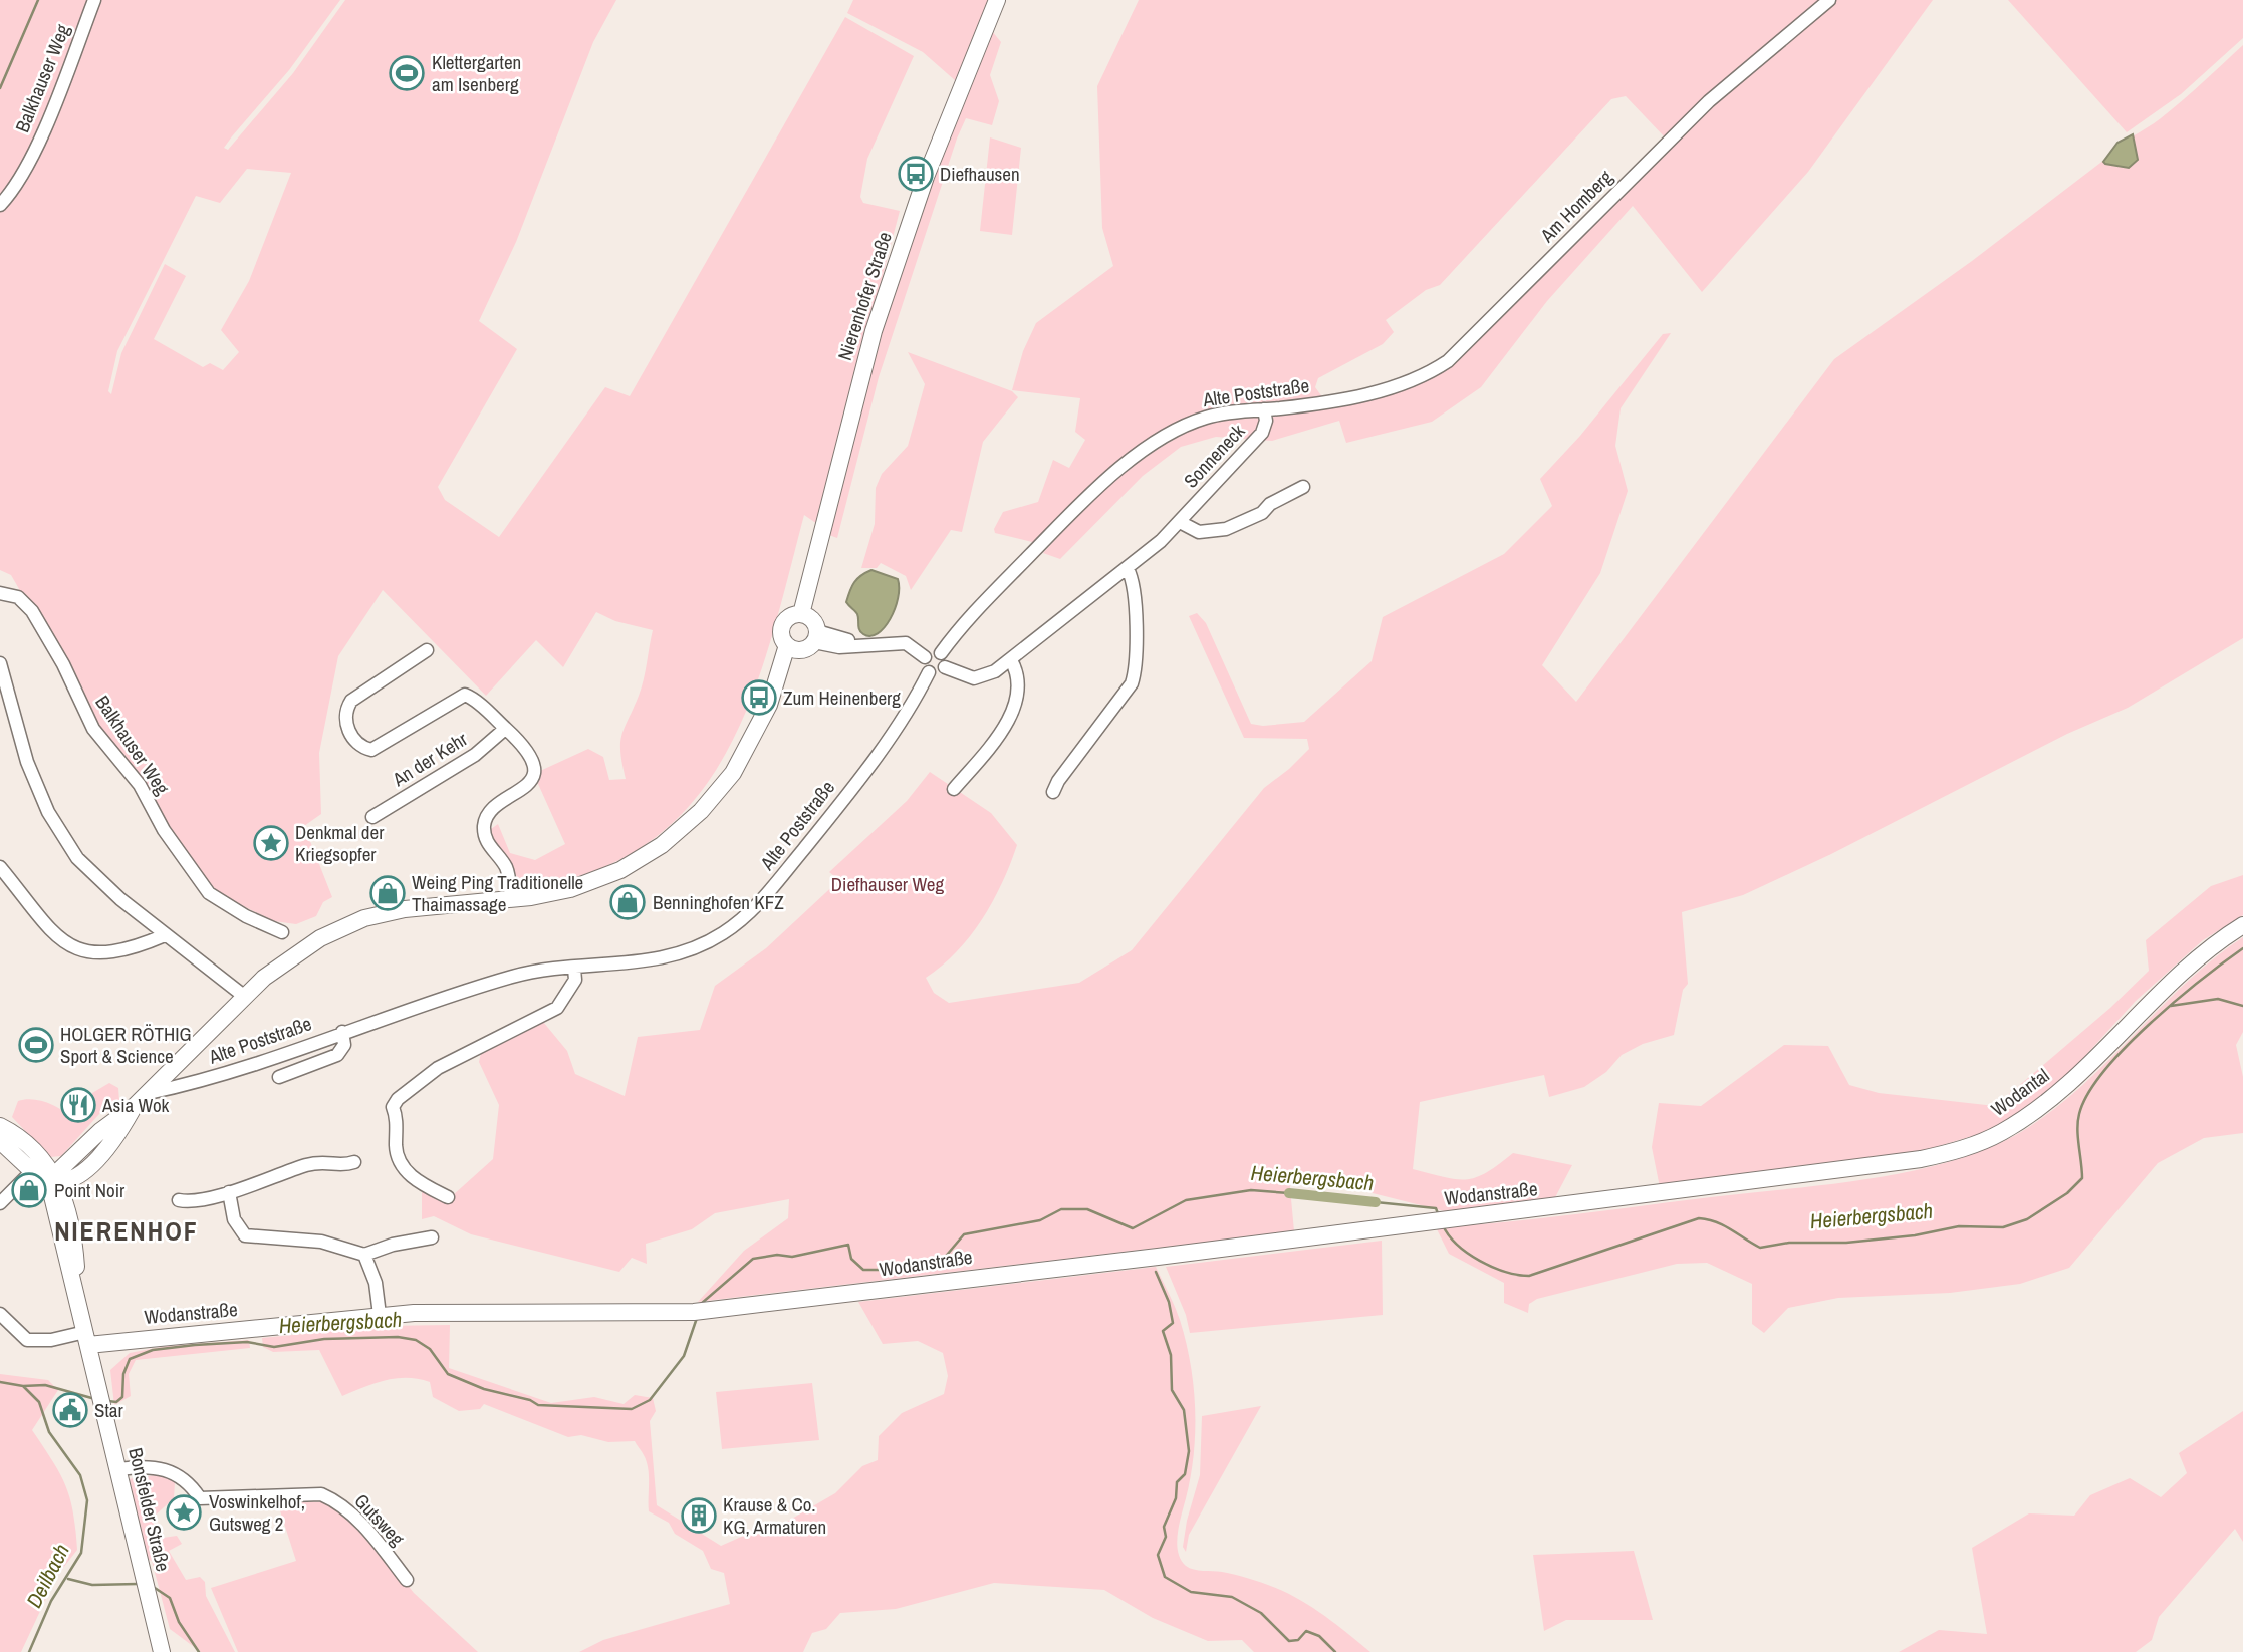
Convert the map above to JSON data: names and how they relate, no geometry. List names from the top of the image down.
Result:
{
  "streets": {
    "main road": [
      "Nierenhofer Straße",
      "Wodantal",
      "Wodanstraße",
      "Bonsfelder Straße"
    ],
    "street": [
      "Balkhauser Weg",
      "Am Homberg",
      "Alte Poststraße",
      "Sonneneck",
      "An der Kehr",
      "Gutsweg"
    ]
  },
  "crossings": [
    ["Am Homberg", "Alte Poststraße"],
    ["Alte Poststraße", "Sonneneck"],
    ["Wodantal", "Wodanstraße"],
    ["Wodanstraße", "Bonsfelder Straße"],
    ["Bonsfelder Straße", "Gutsweg"]
  ],
  "districts": ["NIERENHOF"],
  "water": ["Heierbergsbach", "Deilbach"],
  "parks": ["Diefhauser Weg"],
  "places": {
    "sports": ["Klettergarten am Isenberg", "HOLGER RÖTHIG Sport & Science"],
    "bus stop": ["Diefhausen", "Zum Heinenberg"],
    "place": ["Denkmal der Kriegsopfer", "Voswinkelhof, Gutsweg 2"],
    "shop": ["Weing Ping Traditionelle Thaimassage", "Benninghofen KFZ", "Point Noir"],
    "restaurant": ["Asia Wok"],
    "public building": ["Star"],
    "building": ["Krause & Co. KG, Armaturen"]
  }
}
